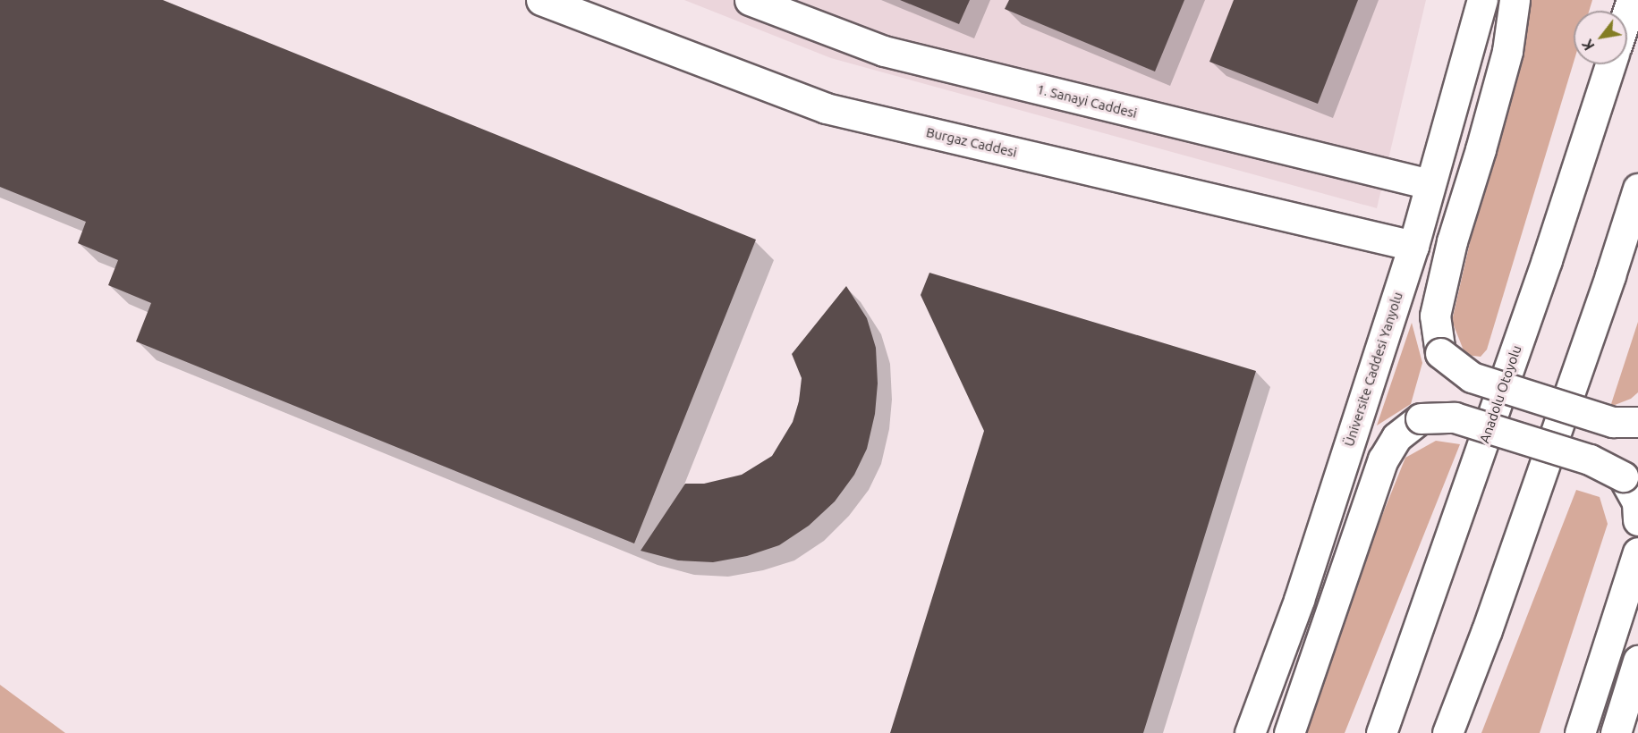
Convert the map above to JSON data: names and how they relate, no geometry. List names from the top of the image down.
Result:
{
  "streets": {
    "main road": [
      "1. Sanayi Caddesi",
      "Burgaz Caddesi",
      "Üniversite Caddesi Yanyolu",
      "Anadolu Otoyolu"
    ]
  },
  "crossings": [
    ["1. Sanayi Caddesi", "Üniversite Caddesi Yanyolu"],
    ["Burgaz Caddesi", "Üniversite Caddesi Yanyolu"]
  ],
  "north": "bottom left"
}
